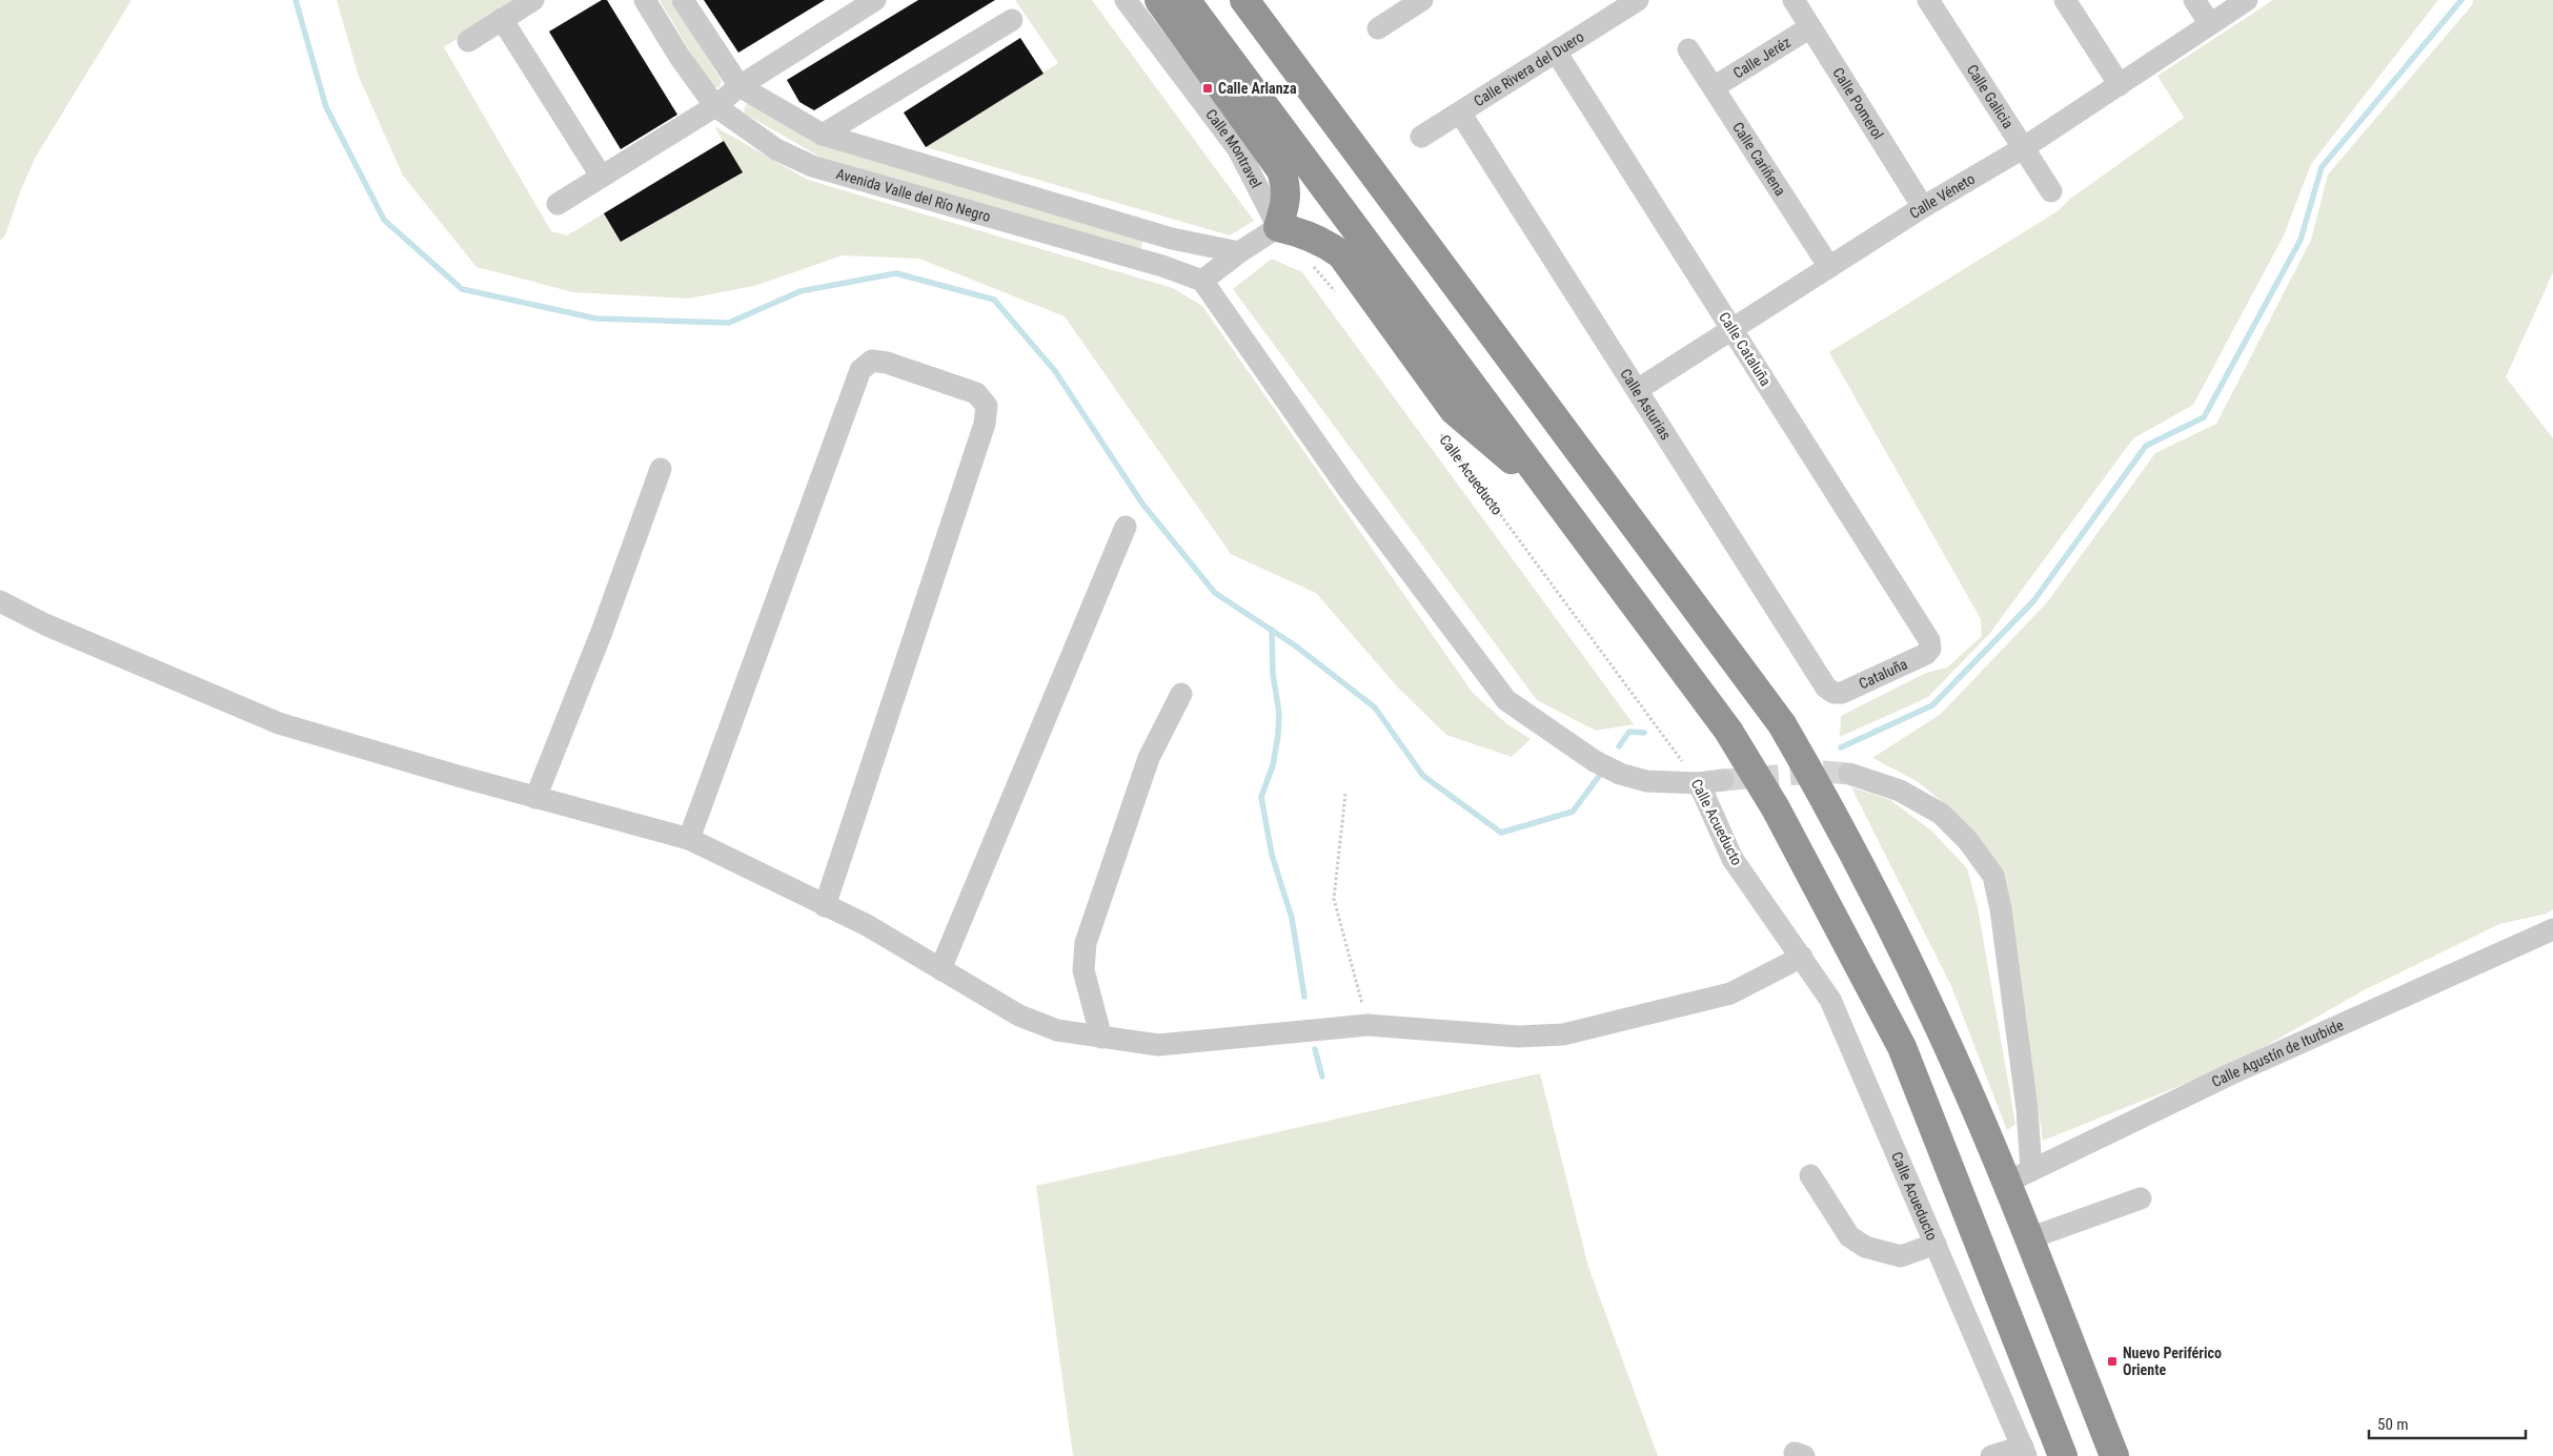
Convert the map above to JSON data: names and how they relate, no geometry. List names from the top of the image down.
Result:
{
  "streets": {
    "street": [
      "Calle Jeréz",
      "Calle Rivera del Duero",
      "Calle Galicia",
      "Calle Pomerol",
      "Calle Montravel",
      "Calle Cariñena",
      "Avenida Valle del Río Negro",
      "Calle Véneto",
      "Calle Cataluña",
      "Calle Asturias",
      "Calle Acueducto",
      "Cataluña",
      "Calle Agustín de Iturbide"
    ]
  },
  "crossings": [
    ["Calle Jeréz", "Calle Pomerol"],
    ["Calle Jeréz", "Calle Cariñena"],
    ["Calle Rivera del Duero", "Calle Cataluña"],
    ["Calle Rivera del Duero", "Calle Asturias"],
    ["Calle Galicia", "Calle Véneto"],
    ["Calle Pomerol", "Calle Véneto"],
    ["Calle Cariñena", "Calle Véneto"],
    ["Calle Véneto", "Calle Cataluña"],
    ["Calle Véneto", "Calle Asturias"],
    ["Calle Cataluña", "Cataluña"],
    ["Calle Asturias", "Cataluña"]
  ],
  "places": {
    "transit": ["Calle Arlanza", "Nuevo Periférico Oriente"]
  },
  "scale_bar": "50 m"
}
